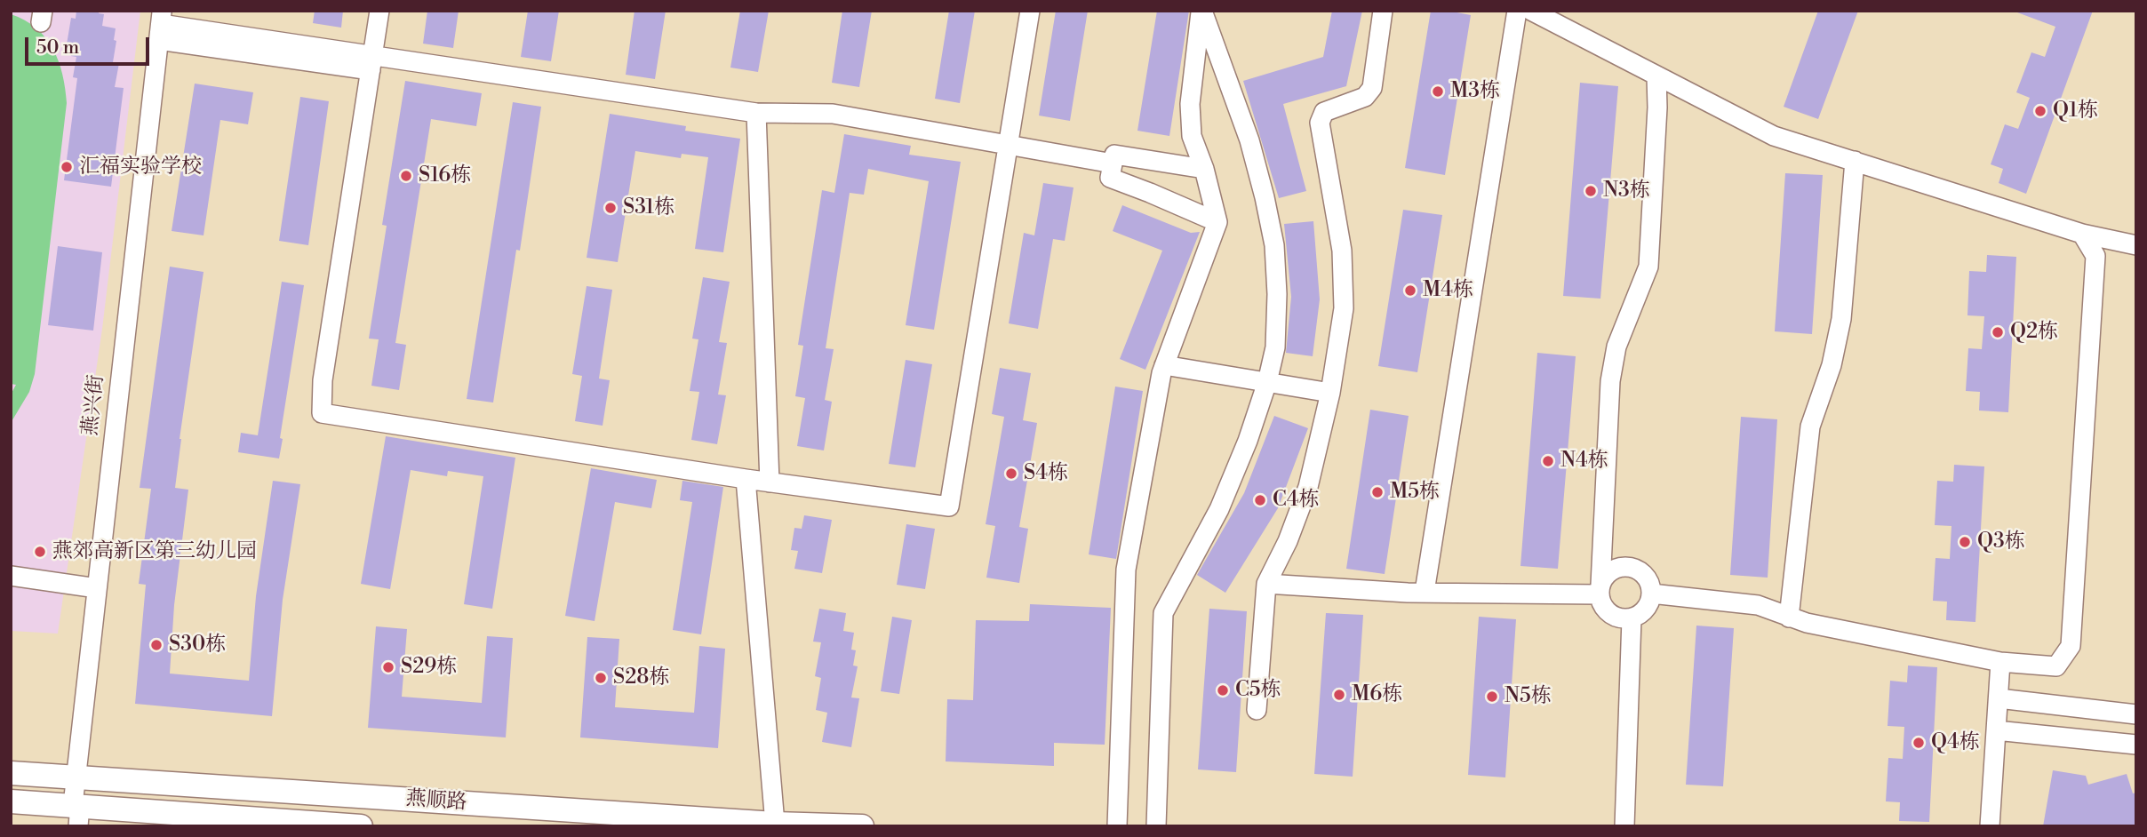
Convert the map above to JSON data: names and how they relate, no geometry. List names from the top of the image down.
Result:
{
  "streets": {
    "main road": ["燕顺路"],
    "street": ["燕兴街"]
  },
  "crossings": [
    ["燕兴街", "燕顺路"]
  ],
  "places": [
    "M3栋",
    "Q1栋",
    "汇福实验学校",
    "S16栋",
    "N3栋",
    "S31栋",
    "M4栋",
    "Q2栋",
    "N4栋",
    "S4栋",
    "M5栋",
    "C4栋",
    "Q3栋",
    "燕郊高新区第三幼儿园",
    "S30栋",
    "S29栋",
    "S28栋",
    "C5栋",
    "M6栋",
    "N5栋",
    "Q4栋"
  ],
  "scale_bar": "50 m"
}
